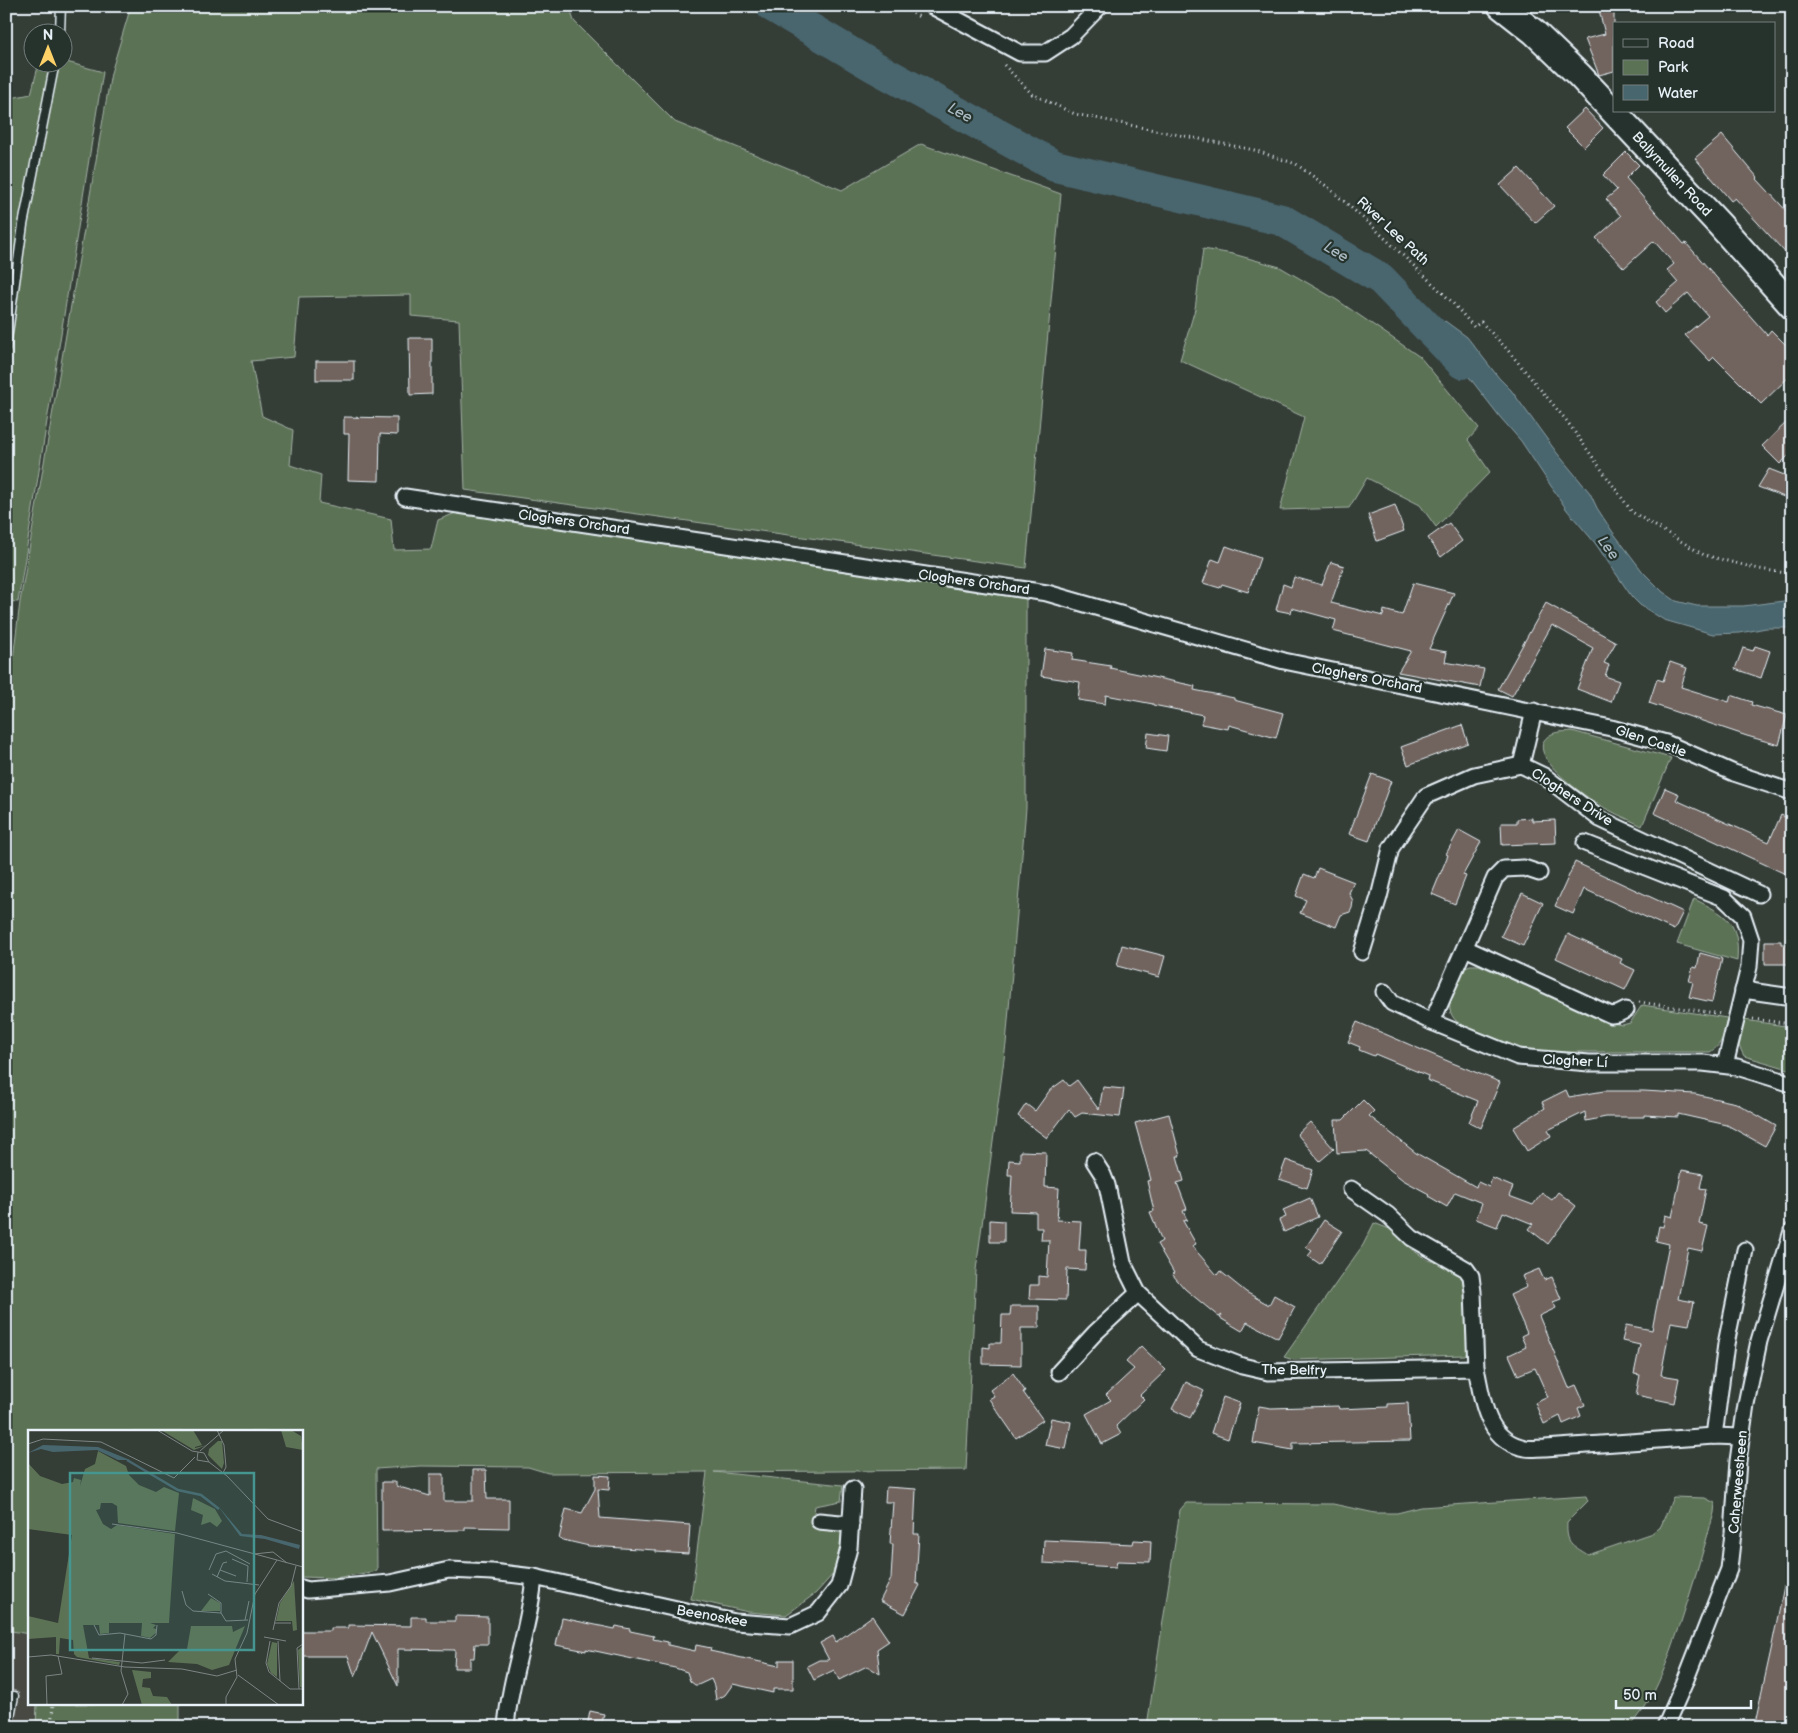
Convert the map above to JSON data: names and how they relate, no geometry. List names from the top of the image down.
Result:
{
  "streets": {
    "main road": ["Ballymullen Road"],
    "street": [
      "Cloghers Orchard",
      "Glen Castle",
      "Cloghers Drive",
      "Clogher Lí",
      "The Belfry",
      "Caherweesheen",
      "Beenoskee"
    ],
    "path": ["River Lee Path"]
  },
  "crossings": [
    ["Cloghers Orchard", "Glen Castle"]
  ],
  "water": ["Lee"],
  "legend": ["Road", "Park", "Water"],
  "scale_bar": "50 m",
  "north": "top"
}
